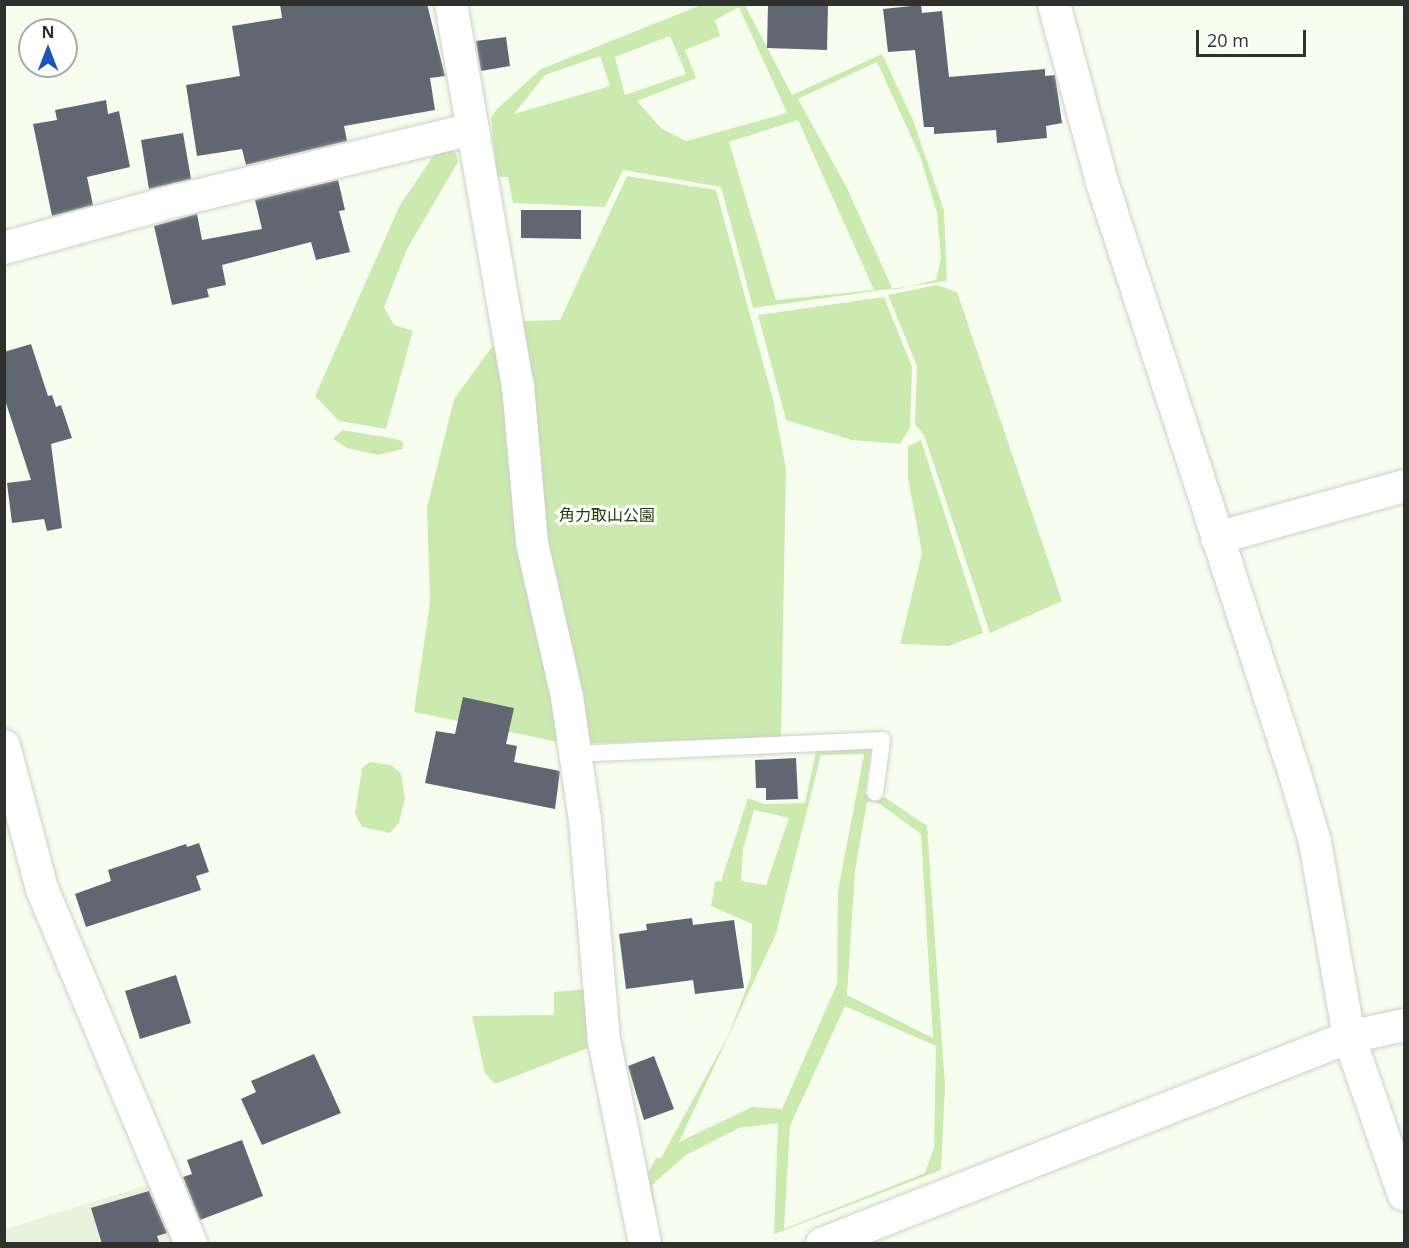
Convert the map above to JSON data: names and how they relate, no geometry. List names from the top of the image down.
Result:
{
  "parks": ["角力取山公園"],
  "scale_bar": "20 m",
  "north": "top"
}
